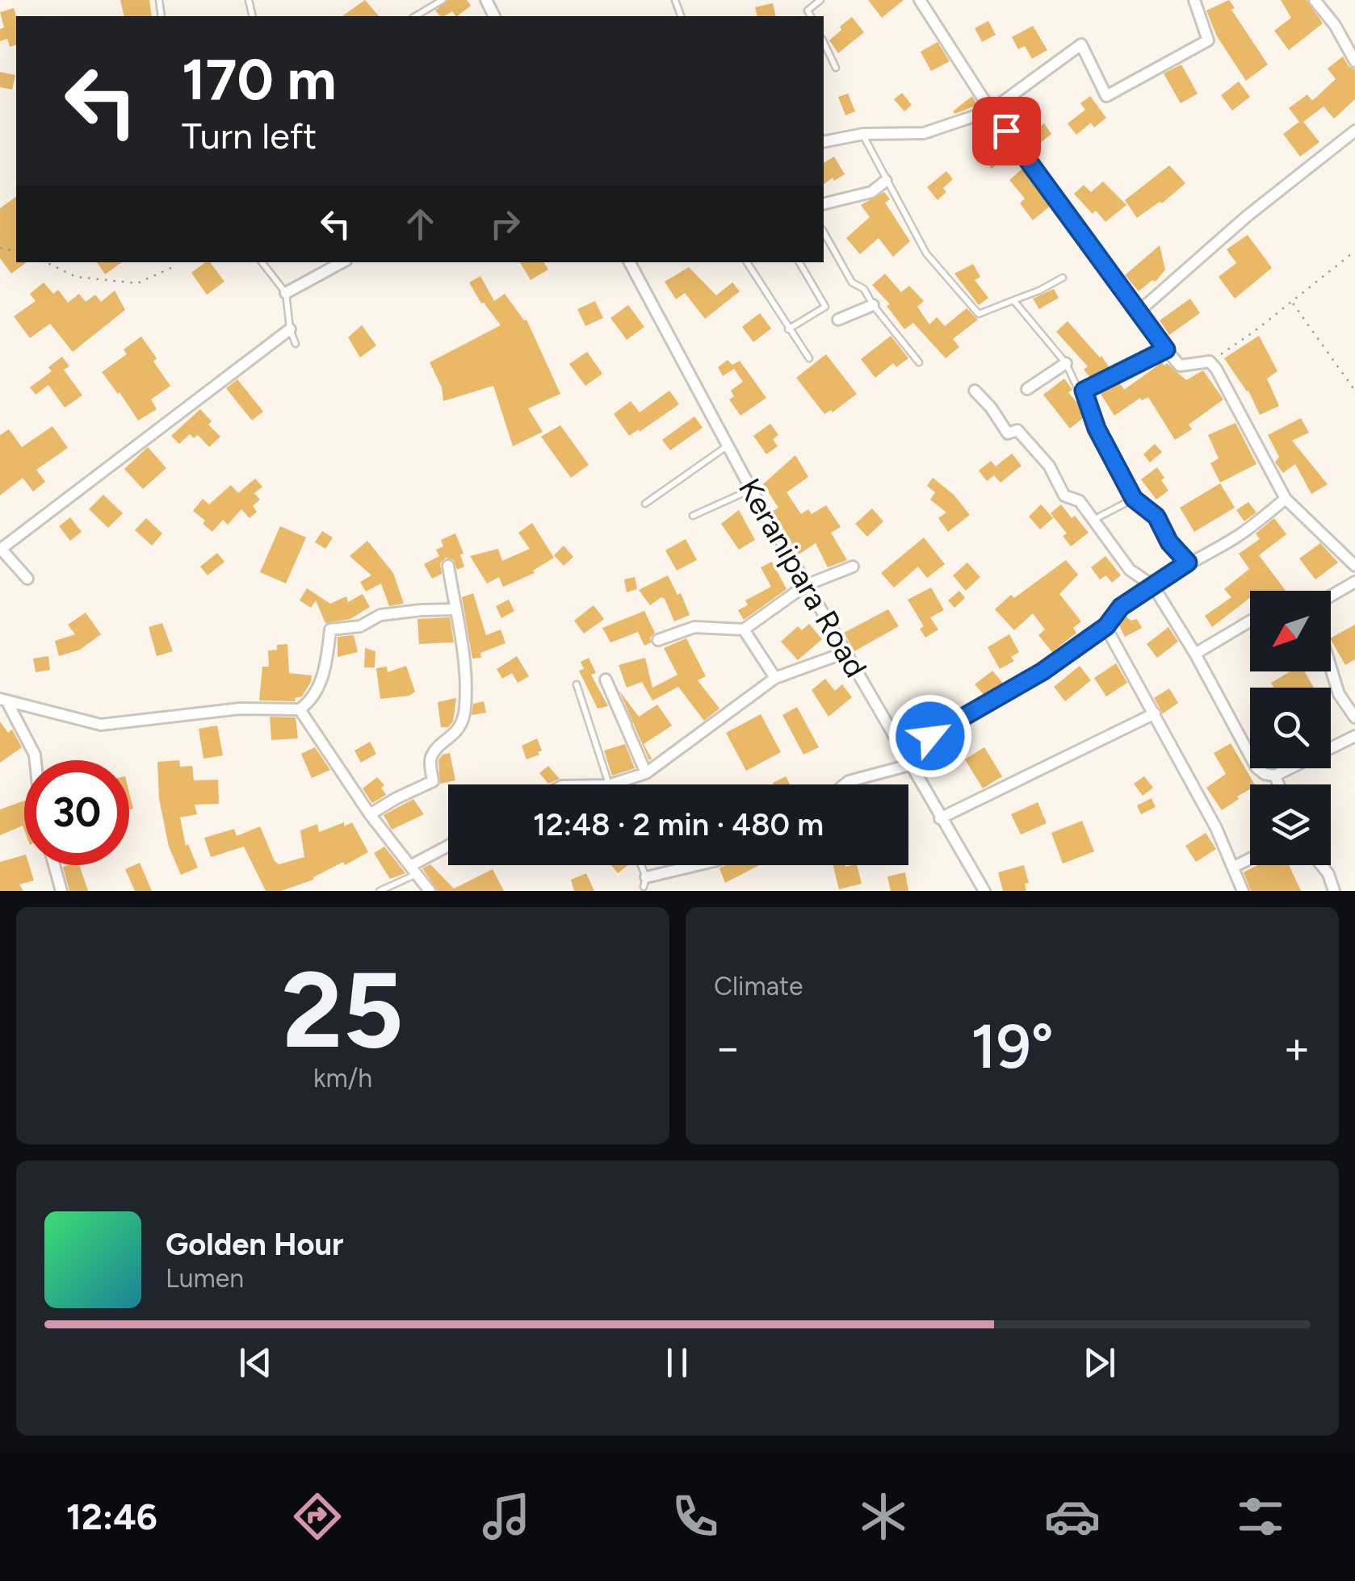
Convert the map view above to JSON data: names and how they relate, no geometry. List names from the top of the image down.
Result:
{
  "streets": {
    "street": ["Keranipara Road"]
  },
  "north": "bottom left",
  "page": {
    "turn": ["170 m", "Turn left"],
    "limit": "30",
    "trip": "12:48 · 2 min · 480 m",
    "tile": [
      ["25", "km/h"],
      "Climate"
    ],
    "heat": ["−", "19°", "+"],
    "song": ["Golden Hour", "Lumen"],
    "tabs": "12:46"
  }
}
